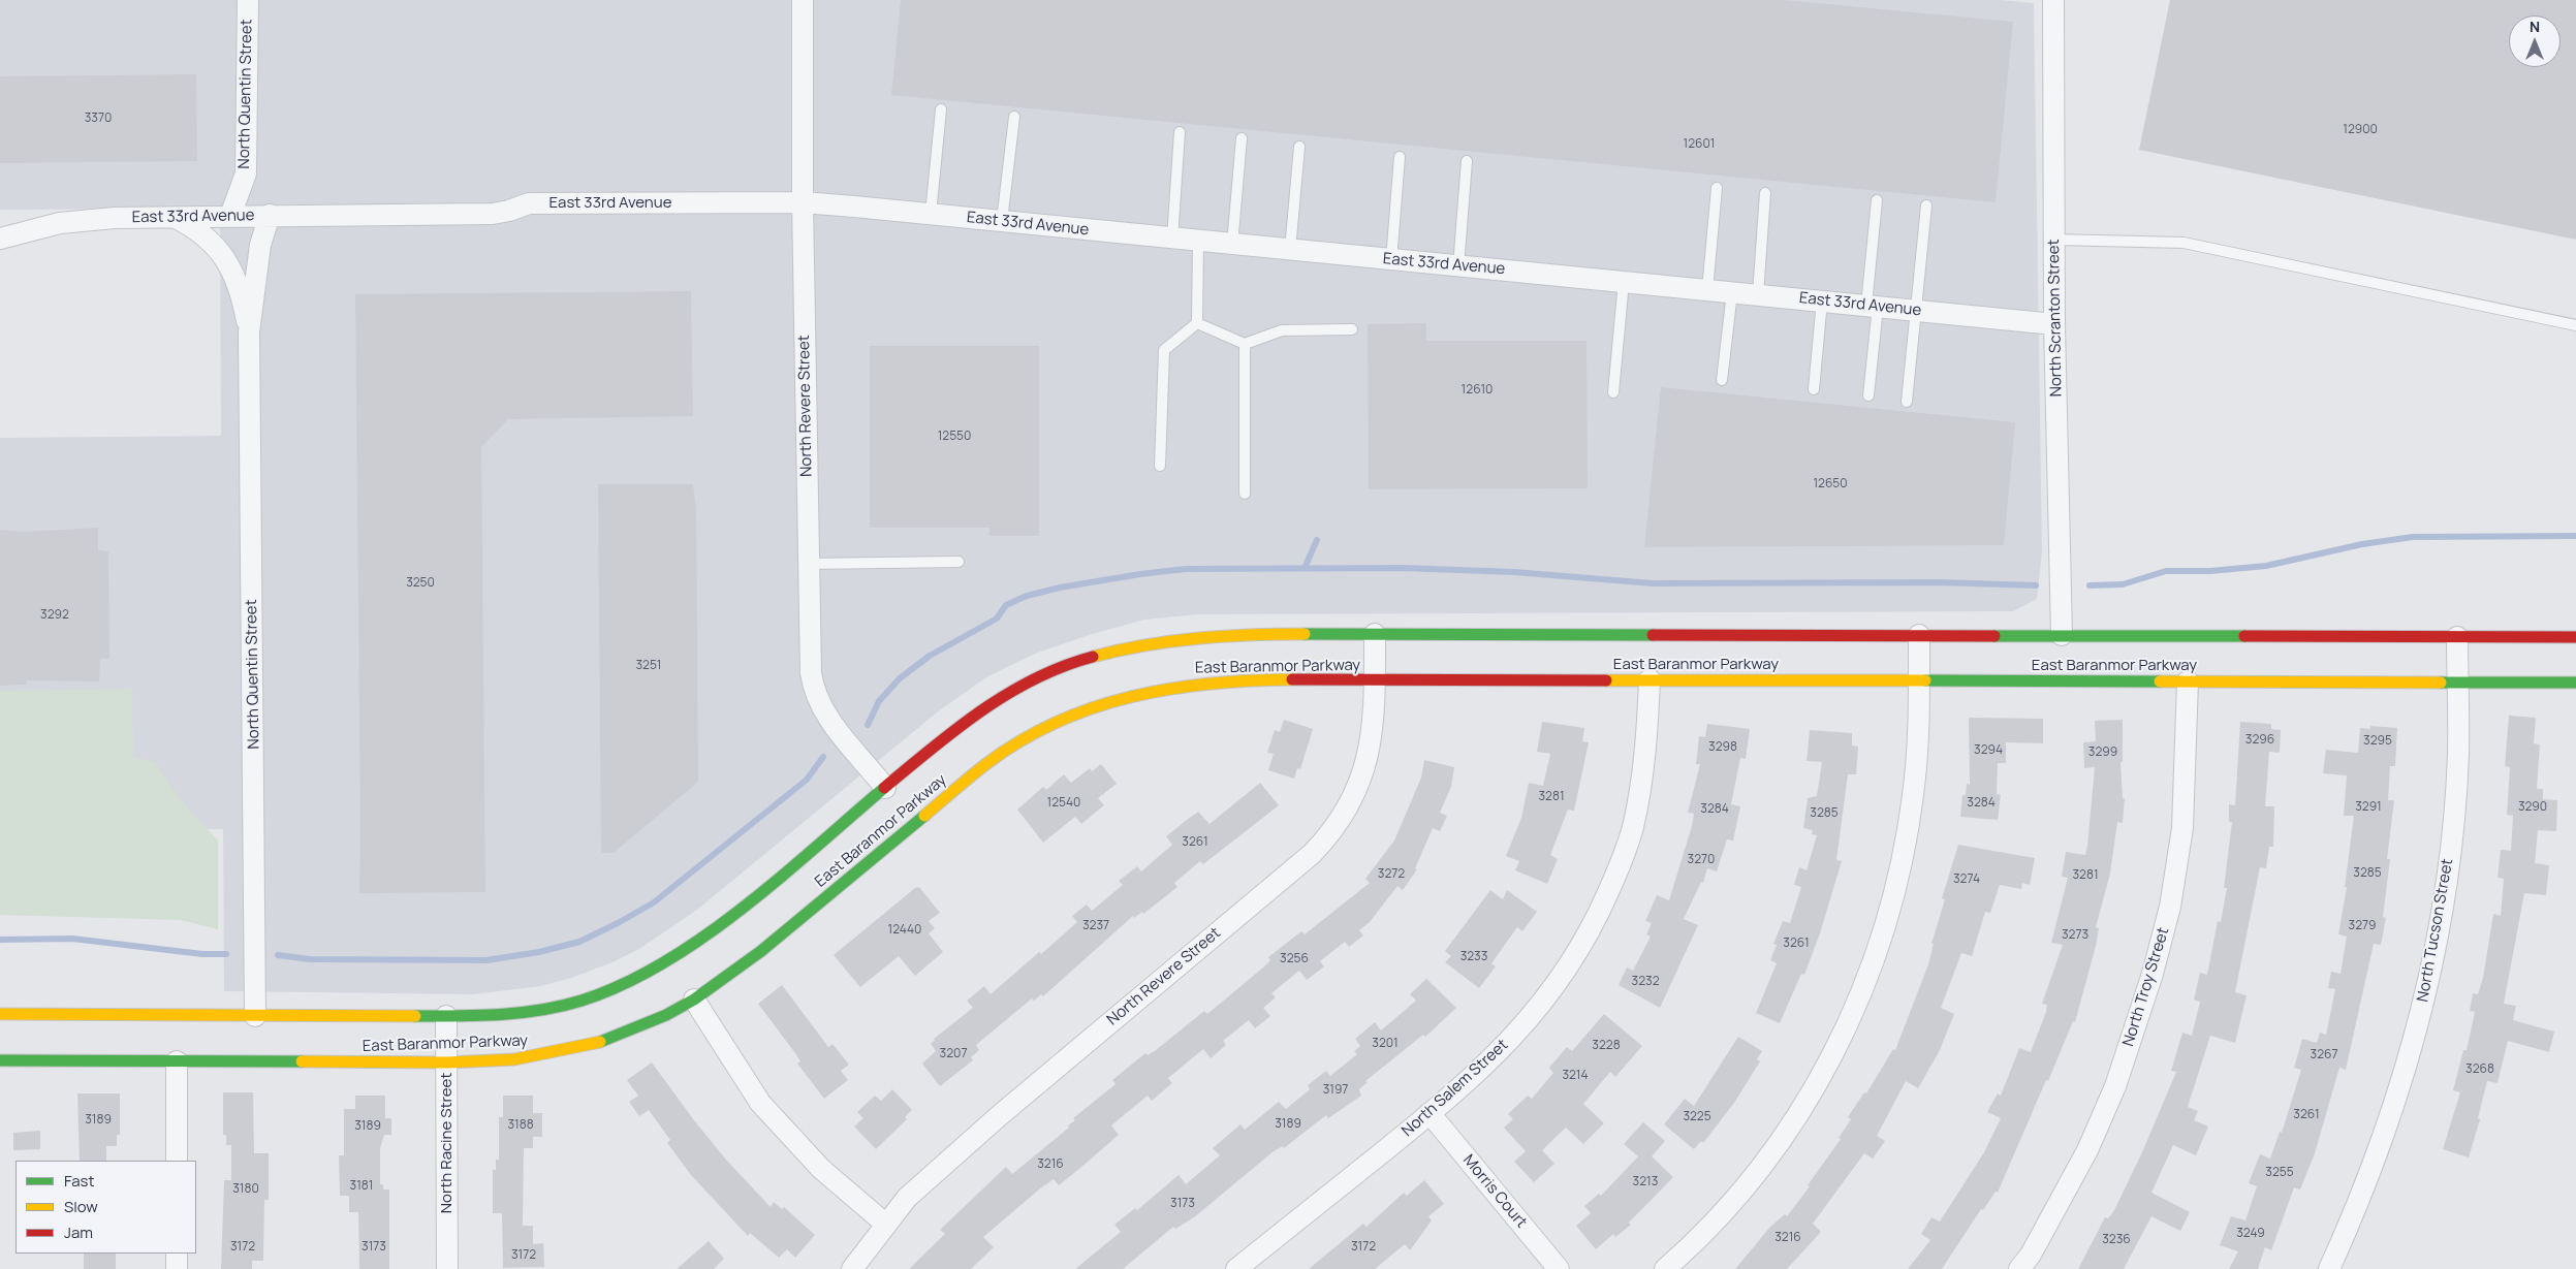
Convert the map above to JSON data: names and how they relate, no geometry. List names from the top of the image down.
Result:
{
  "streets": {
    "street": [
      "North Quentin Street",
      "East 33rd Avenue",
      "North Scranton Street",
      "North Revere Street",
      "East Baranmor Parkway",
      "North Tucson Street",
      "North Troy Street",
      "North Salem Street",
      "North Racine Street",
      "Morris Court"
    ]
  },
  "crossings": [
    ["North Quentin Street", "East 33rd Avenue"],
    ["North Quentin Street", "East Baranmor Parkway"],
    ["East 33rd Avenue", "North Scranton Street"],
    ["East 33rd Avenue", "North Revere Street"],
    ["North Scranton Street", "East Baranmor Parkway"],
    ["North Revere Street", "East Baranmor Parkway"],
    ["East Baranmor Parkway", "North Tucson Street"],
    ["East Baranmor Parkway", "North Troy Street"],
    ["East Baranmor Parkway", "North Salem Street"],
    ["East Baranmor Parkway", "North Racine Street"],
    ["North Salem Street", "Morris Court"]
  ],
  "house_numbers": [
    "3370",
    "12900",
    "12601",
    "12610",
    "12550",
    "12650",
    "3250",
    "3292",
    "3251",
    "3296",
    "3295",
    "3298",
    "3294",
    "3299",
    "3281",
    "12540",
    "3284",
    "3291",
    "3290",
    "3284",
    "3285",
    "3261",
    "3270",
    "3285",
    "3272",
    "3281",
    "3274",
    "3237",
    "3279",
    "12440",
    "3273",
    "3261",
    "3233",
    "3256",
    "3232",
    "3201",
    "3228",
    "3207",
    "3267",
    "3268",
    "3214",
    "3197",
    "3261",
    "3225",
    "3189",
    "3189",
    "3188",
    "3189",
    "3216",
    "3255",
    "3213",
    "3181",
    "3180",
    "3173",
    "3249",
    "3216",
    "3236",
    "3172",
    "3173",
    "3172",
    "3172"
  ],
  "legend": ["Fast", "Slow", "Jam"],
  "north": "top"
}
